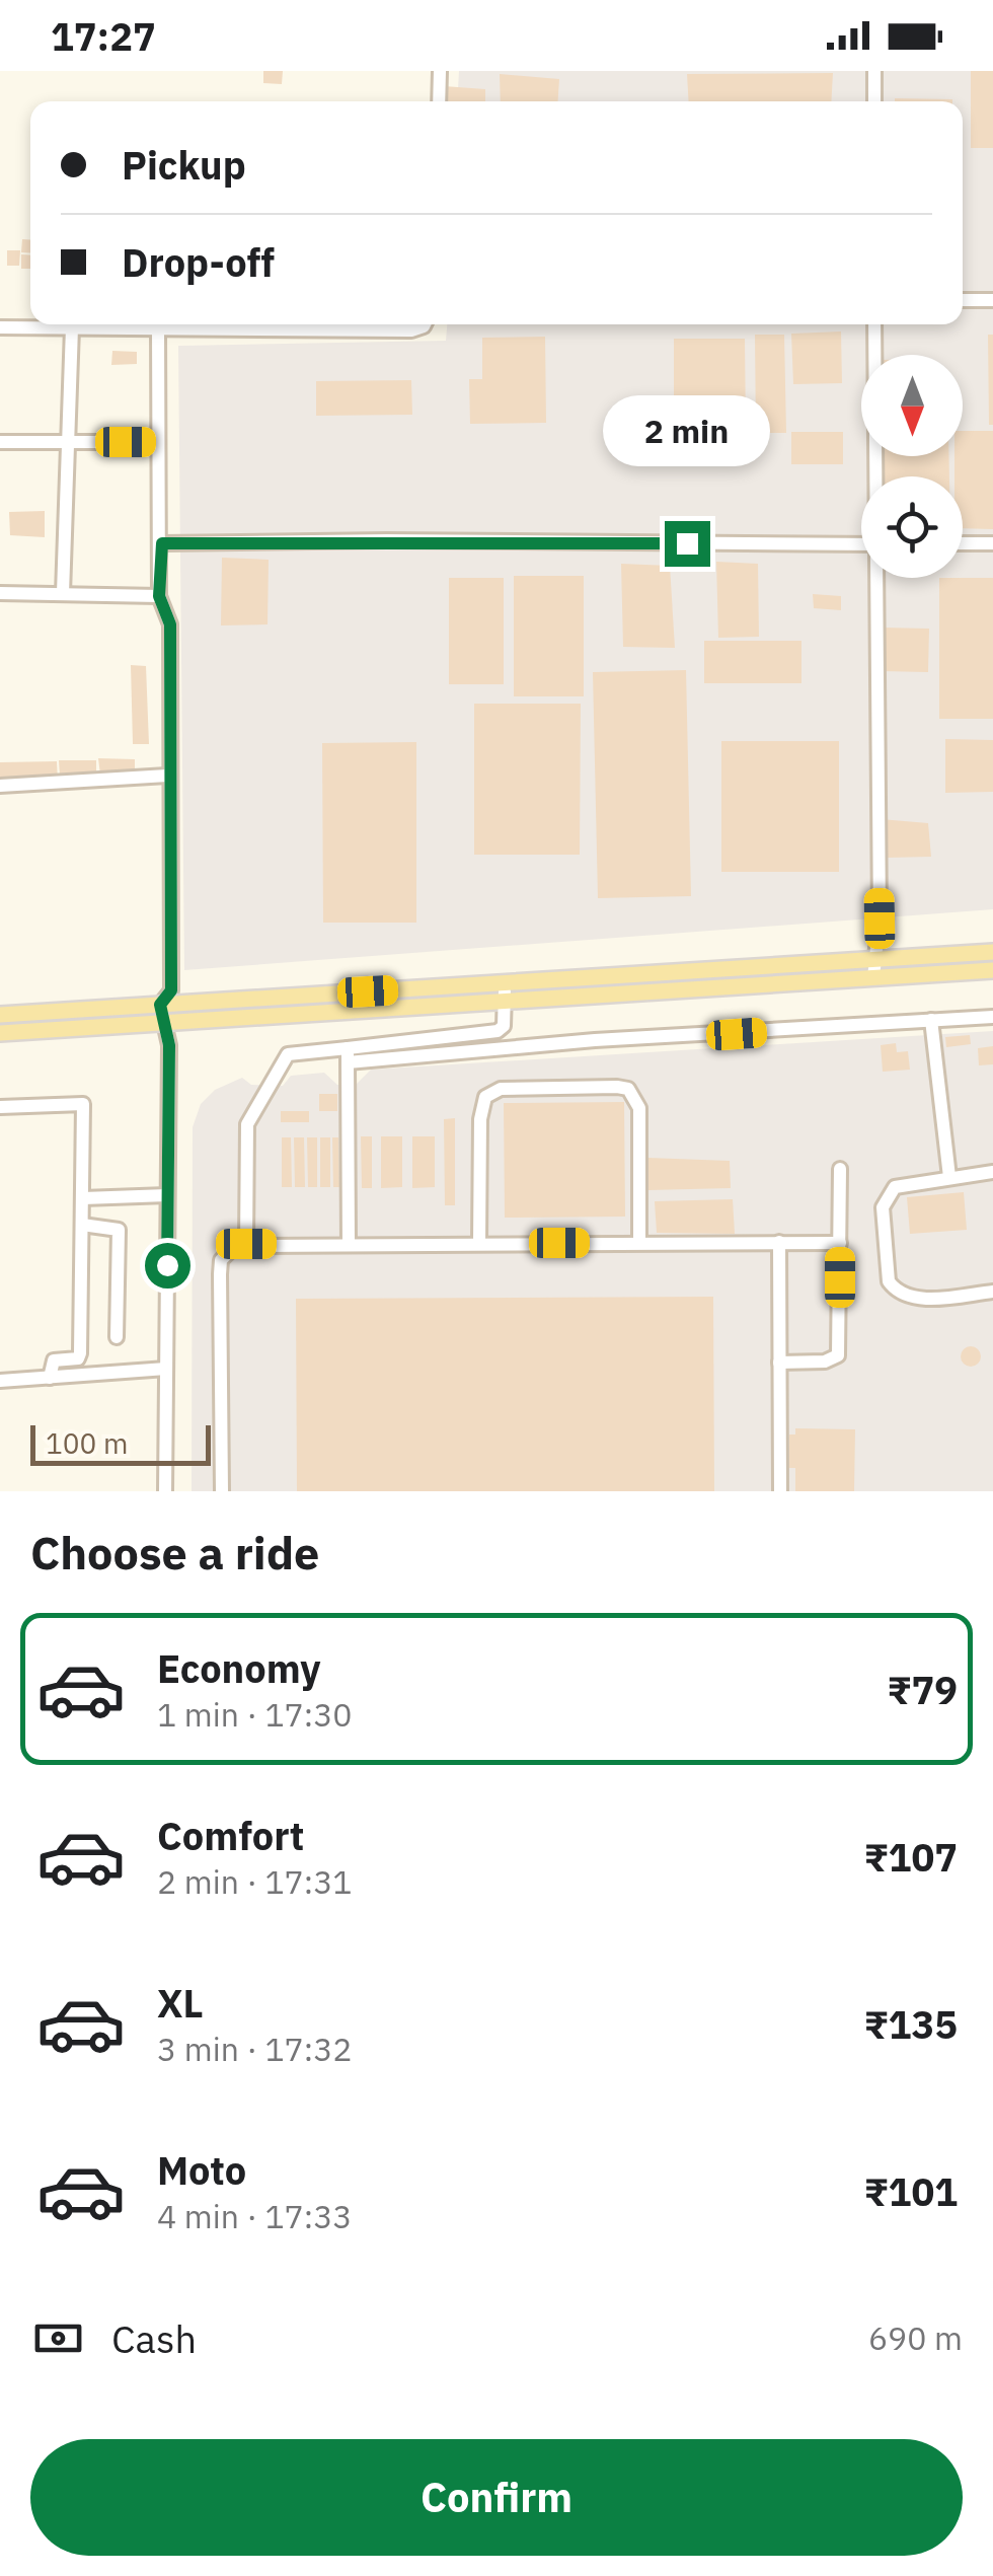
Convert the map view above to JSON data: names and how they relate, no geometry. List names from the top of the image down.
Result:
{
  "scale_bar": "100 m",
  "north": "bottom",
  "page": {
    "status": "17:27",
    "banner": ["Pickup", "Drop-off"],
    "bubble": "2 min",
    "scale": "100 m",
    "heading": "Choose a ride",
    "list": [
      {
        "name": "Economy",
        "note": "1 min · 17:30",
        "value": "₹79"
      },
      {
        "name": "Comfort",
        "note": "2 min · 17:31",
        "value": "₹107"
      },
      {
        "name": "XL",
        "note": "3 min · 17:32",
        "value": "₹135"
      },
      {
        "name": "Moto",
        "note": "4 min · 17:33",
        "value": "₹101"
      }
    ],
    "pay": ["Cash", "690 m"],
    "buttons": "Confirm"
  }
}
